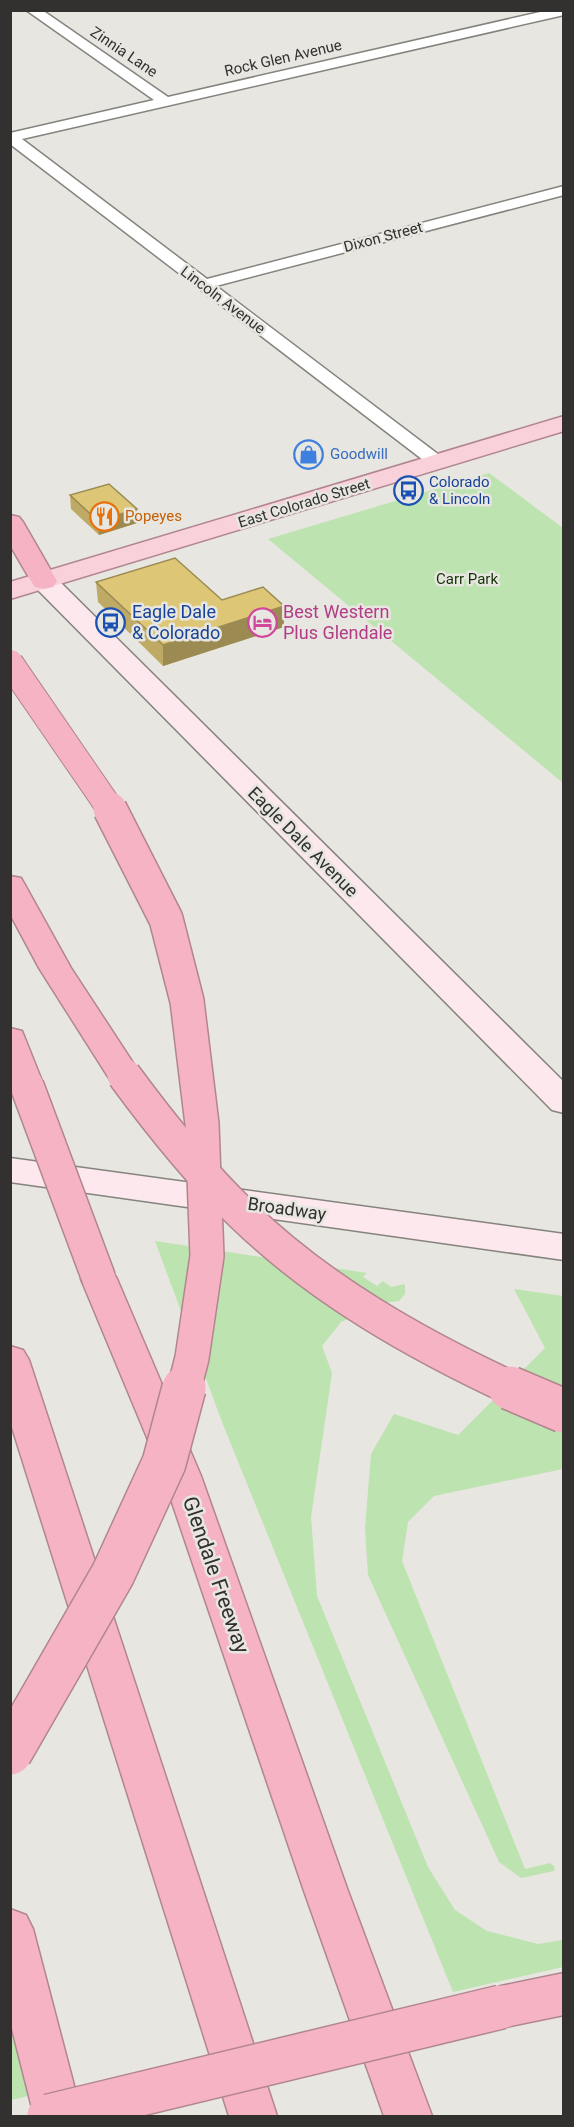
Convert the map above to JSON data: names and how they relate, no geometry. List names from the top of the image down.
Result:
{
  "streets": {
    "highway": ["Glendale Freeway"],
    "main road": ["East Colorado Street", "Eagle Dale Avenue", "Broadway"],
    "street": [
      "Zinnia Lane",
      "Rock Glen Avenue",
      "Dixon Street",
      "Lincoln Avenue"
    ]
  },
  "crossings": [
    ["Zinnia Lane", "Rock Glen Avenue"],
    ["Rock Glen Avenue", "Lincoln Avenue"],
    ["Dixon Street", "Lincoln Avenue"],
    ["Lincoln Avenue", "East Colorado Street"],
    ["East Colorado Street", "Eagle Dale Avenue"]
  ],
  "parks": ["Carr Park"],
  "places": {
    "shop": ["Goodwill"],
    "bus stop": ["Colorado & Lincoln", "Eagle Dale & Colorado"],
    "restaurant": ["Popeyes"],
    "hotel": ["Best Western Plus Glendale"]
  }
}
